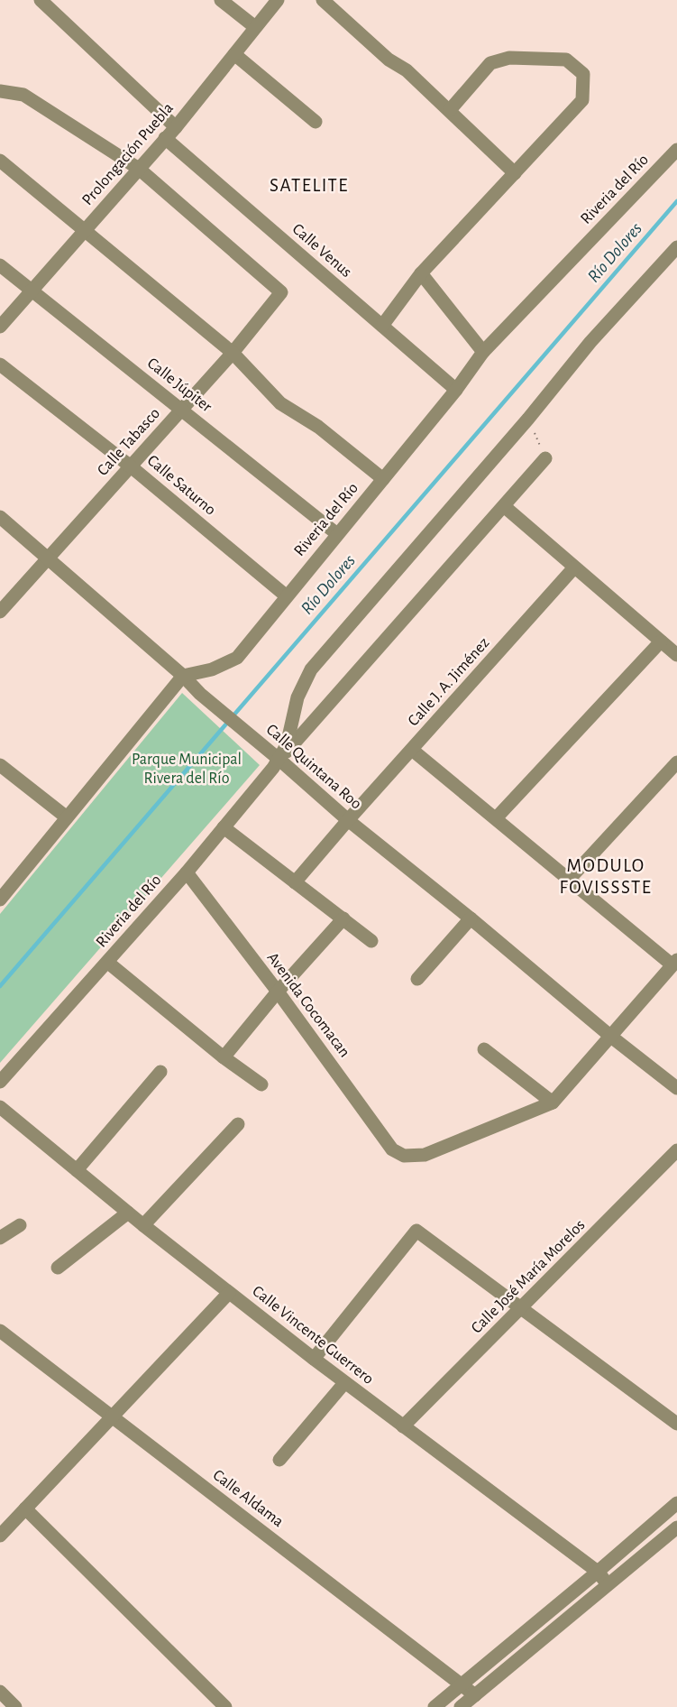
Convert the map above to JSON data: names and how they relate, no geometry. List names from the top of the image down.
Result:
{
  "streets": {
    "street": [
      "Prolongación Puebla",
      "Riveria del Río",
      "Calle Venus",
      "Calle Júpiter",
      "Calle Tabasco",
      "Calle Saturno",
      "Calle J. A. Jiménez",
      "Calle Quintana Roo",
      "Avenida Cocomacan",
      "Calle José María Morelos",
      "Calle Vincente Guerrero",
      "Calle Aldama"
    ]
  },
  "crossings": [
    ["Prolongación Puebla", "Calle Venus"],
    ["Prolongación Puebla", "Calle Júpiter"],
    ["Prolongación Puebla", "Calle Tabasco"],
    ["Riveria del Río", "Calle Venus"],
    ["Riveria del Río", "Calle Júpiter"],
    ["Riveria del Río", "Calle Saturno"],
    ["Riveria del Río", "Calle Quintana Roo"],
    ["Riveria del Río", "Avenida Cocomacan"],
    ["Calle Júpiter", "Calle Tabasco"],
    ["Calle Tabasco", "Calle Saturno"],
    ["Calle Tabasco", "Calle Quintana Roo"],
    ["Calle J. A. Jiménez", "Calle Quintana Roo"],
    ["Calle José María Morelos", "Calle Vincente Guerrero"]
  ],
  "districts": ["SATELITE", "MODULO FOVISSSTE"],
  "water": ["Río Dolores"],
  "parks": ["Parque Municipal Rivera del Río"]
}
